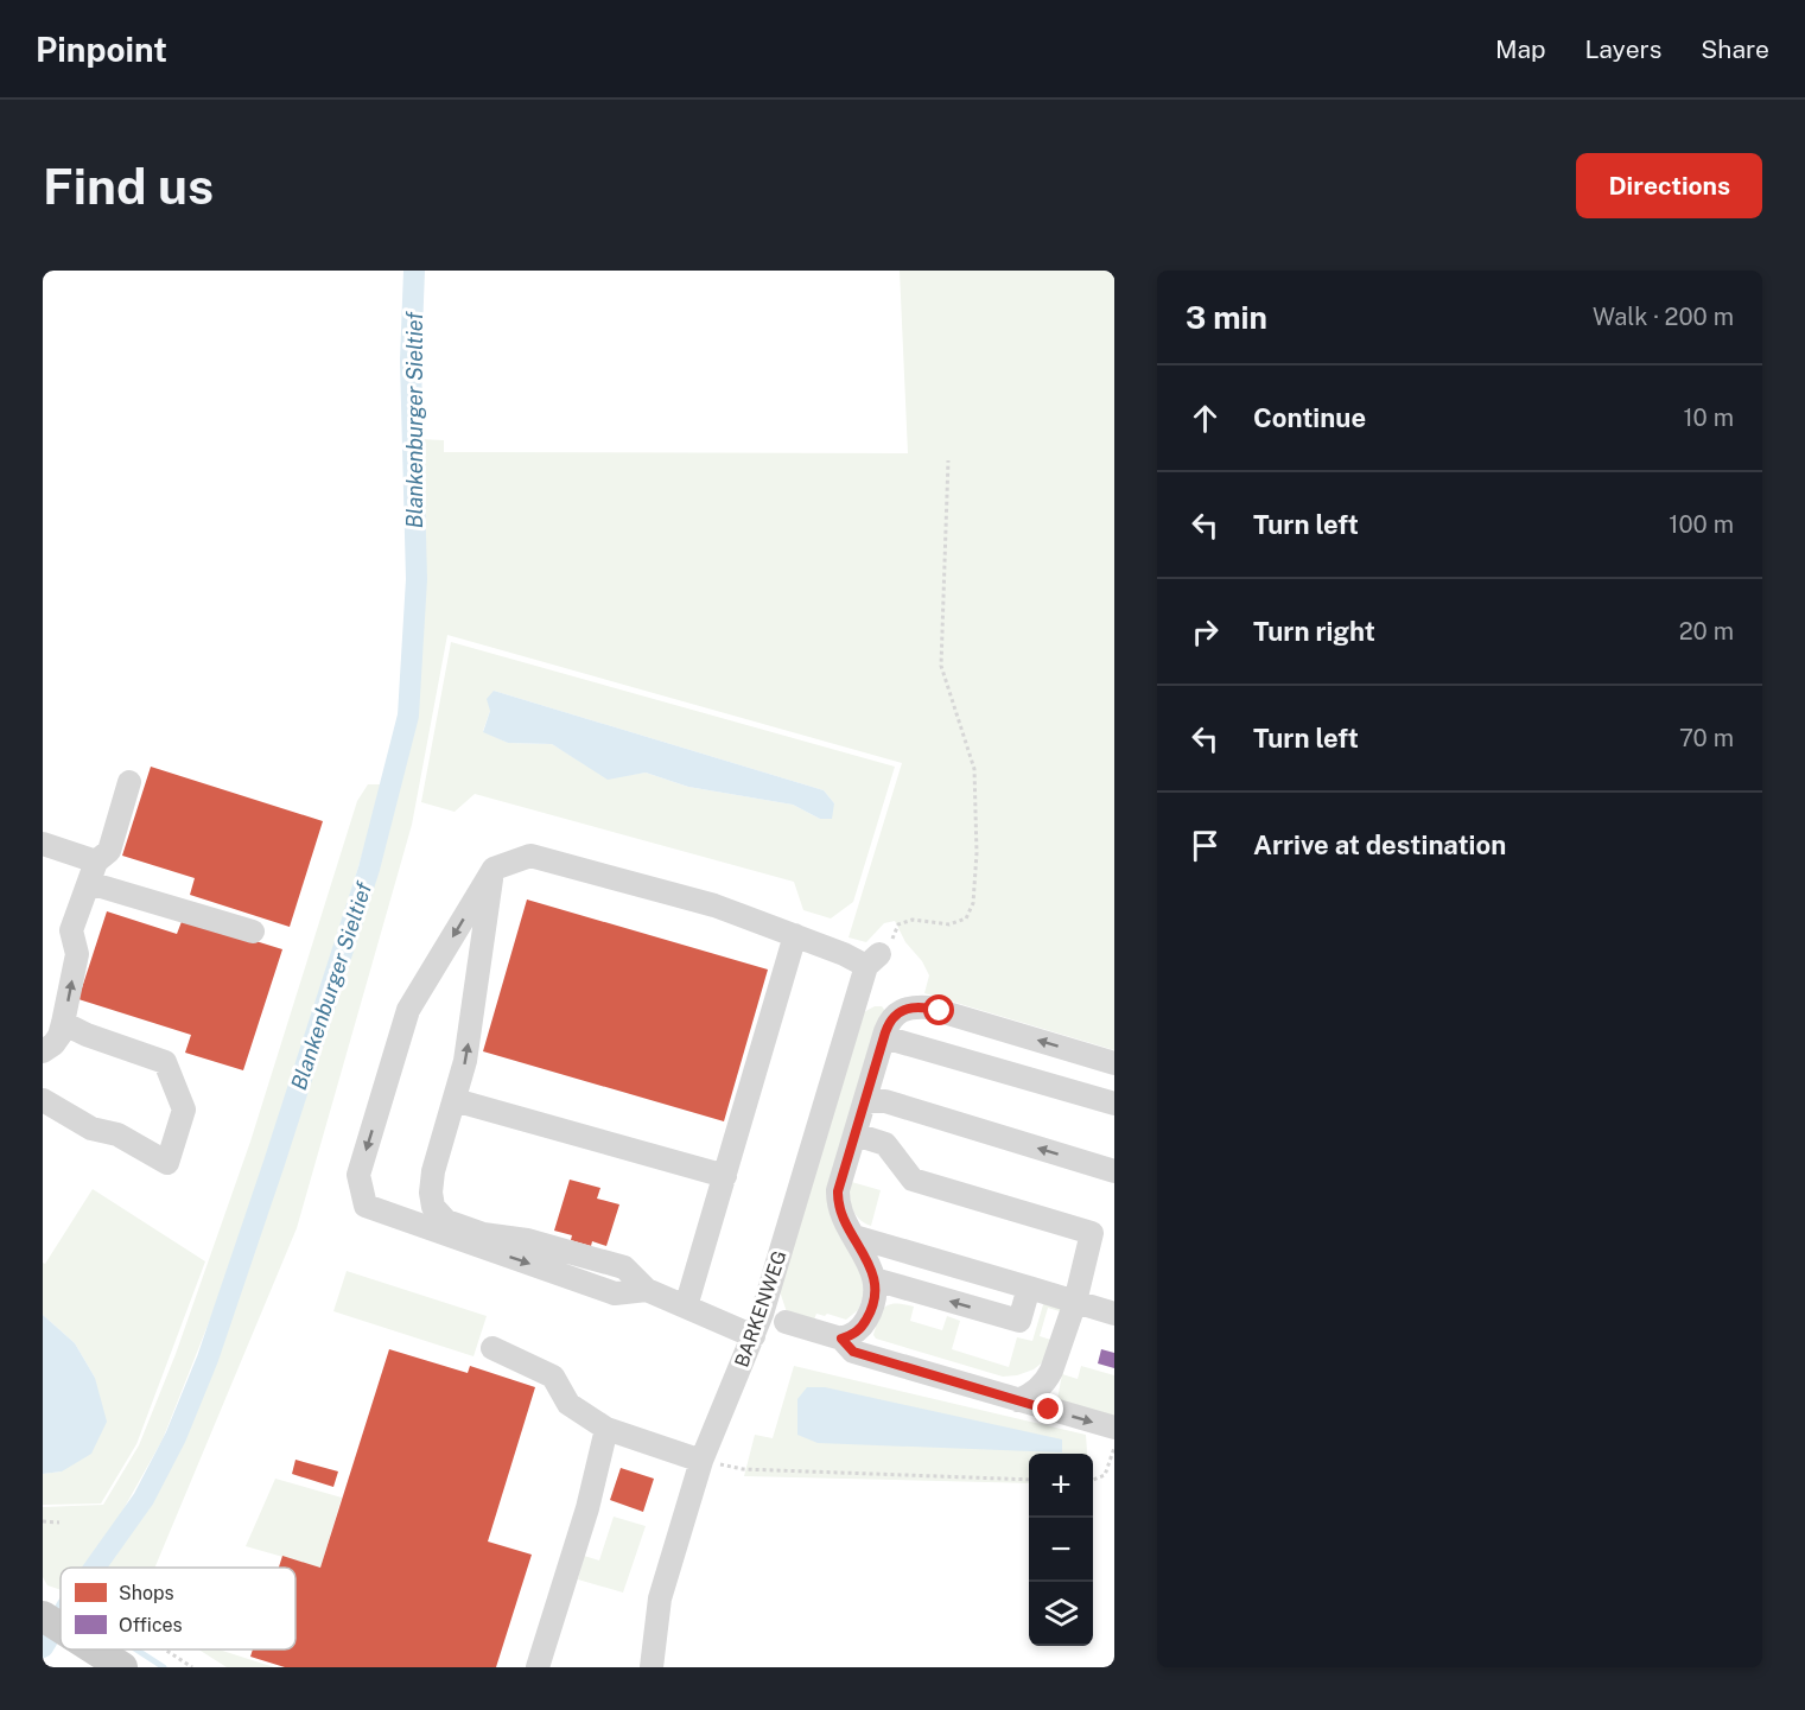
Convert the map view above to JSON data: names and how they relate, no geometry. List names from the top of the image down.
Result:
{
  "streets": {
    "street": ["BARKENWEG"]
  },
  "water": ["Blankenburger Sieltief"],
  "legend": ["Shops", "Offices"],
  "page": {
    "header": "Pinpoint",
    "nav": ["Map", "Layers", "Share"],
    "buttons": "Directions",
    "title": "Find us",
    "heading": ["3 min", "Walk · 200 m"],
    "list": [
      ["Continue", "10 m"],
      ["Turn left", "100 m"],
      ["Turn right", "20 m"],
      ["Turn left", "70 m"],
      "Arrive at destination"
    ],
    "map_buttons": ["+", "−"]
  }
}
